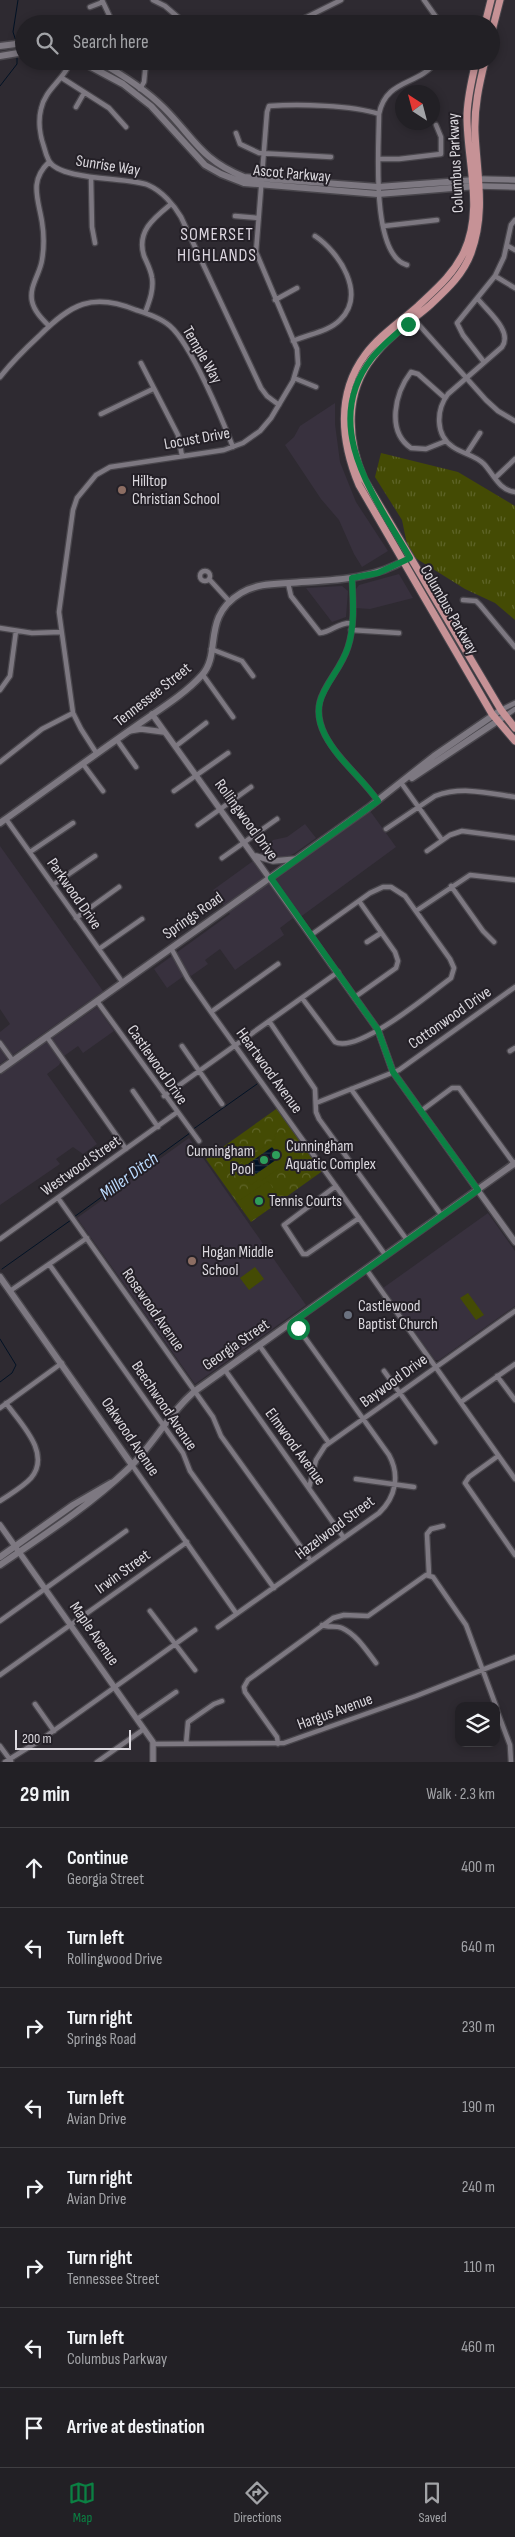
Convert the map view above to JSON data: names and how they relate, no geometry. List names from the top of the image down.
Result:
{
  "streets": {
    "main road": [
      "Columbus Parkway",
      "Ascot Parkway",
      "Tennessee Street",
      "Springs Road",
      "Georgia Street",
      "Oakwood Avenue"
    ],
    "street": [
      "Sunrise Way",
      "Temple Way",
      "Locust Drive",
      "Rollingwood Drive",
      "Parkwood Drive",
      "Cottonwood Drive",
      "Castlewood Drive",
      "Heartwood Avenue",
      "Westwood Street",
      "Rosewood Avenue",
      "Baywood Drive",
      "Beechwood Avenue",
      "Elmwood Avenue",
      "Hazelwood Street",
      "Irwin Street",
      "Maple Avenue",
      "Hargus Avenue"
    ]
  },
  "crossings": [
    ["Columbus Parkway", "Ascot Parkway"],
    ["Columbus Parkway", "Tennessee Street"],
    ["Columbus Parkway", "Springs Road"],
    ["Sunrise Way", "Locust Drive"],
    ["Ascot Parkway", "Locust Drive"],
    ["Temple Way", "Locust Drive"],
    ["Locust Drive", "Tennessee Street"],
    ["Tennessee Street", "Rollingwood Drive"],
    ["Tennessee Street", "Parkwood Drive"],
    ["Rollingwood Drive", "Springs Road"],
    ["Rollingwood Drive", "Cottonwood Drive"],
    ["Rollingwood Drive", "Georgia Street"],
    ["Parkwood Drive", "Springs Road"],
    ["Springs Road", "Castlewood Drive"],
    ["Springs Road", "Heartwood Avenue"],
    ["Castlewood Drive", "Westwood Street"],
    ["Heartwood Avenue", "Georgia Street"],
    ["Westwood Street", "Rosewood Avenue"],
    ["Rosewood Avenue", "Georgia Street"],
    ["Rosewood Avenue", "Hazelwood Street"],
    ["Georgia Street", "Beechwood Avenue"],
    ["Georgia Street", "Oakwood Avenue"],
    ["Georgia Street", "Elmwood Avenue"],
    ["Georgia Street", "Hazelwood Street"],
    ["Georgia Street", "Maple Avenue"],
    ["Baywood Drive", "Elmwood Avenue"],
    ["Baywood Drive", "Hazelwood Street"],
    ["Beechwood Avenue", "Hazelwood Street"],
    ["Oakwood Avenue", "Hazelwood Street"],
    ["Oakwood Avenue", "Irwin Street"],
    ["Elmwood Avenue", "Hazelwood Street"],
    ["Irwin Street", "Maple Avenue"],
    ["Maple Avenue", "Hargus Avenue"]
  ],
  "districts": ["SOMERSET HIGHLANDS"],
  "water": ["Miller Ditch"],
  "places": [
    "Hilltop Christian School",
    "Cunningham Aquatic Complex",
    "Cunningham Pool",
    "Tennis Courts",
    "Hogan Middle School",
    "Castlewood Baptist Church"
  ],
  "scale_bar": "200 m",
  "north": "top left",
  "page": {
    "search": "Search here",
    "scale": "200 m",
    "heading": ["29 min", "Walk · 2.3 km"],
    "list": [
      ["Continue", "Georgia Street", "400 m"],
      ["Turn left", "Rollingwood Drive", "640 m"],
      ["Turn right", "Springs Road", "230 m"],
      ["Turn left", "Avian Drive", "190 m"],
      ["Turn right", "Avian Drive", "240 m"],
      ["Turn right", "Tennessee Street", "110 m"],
      ["Turn left", "Columbus Parkway", "460 m"],
      "Arrive at destination"
    ],
    "nav": ["Map", "Directions", "Saved"]
  }
}
